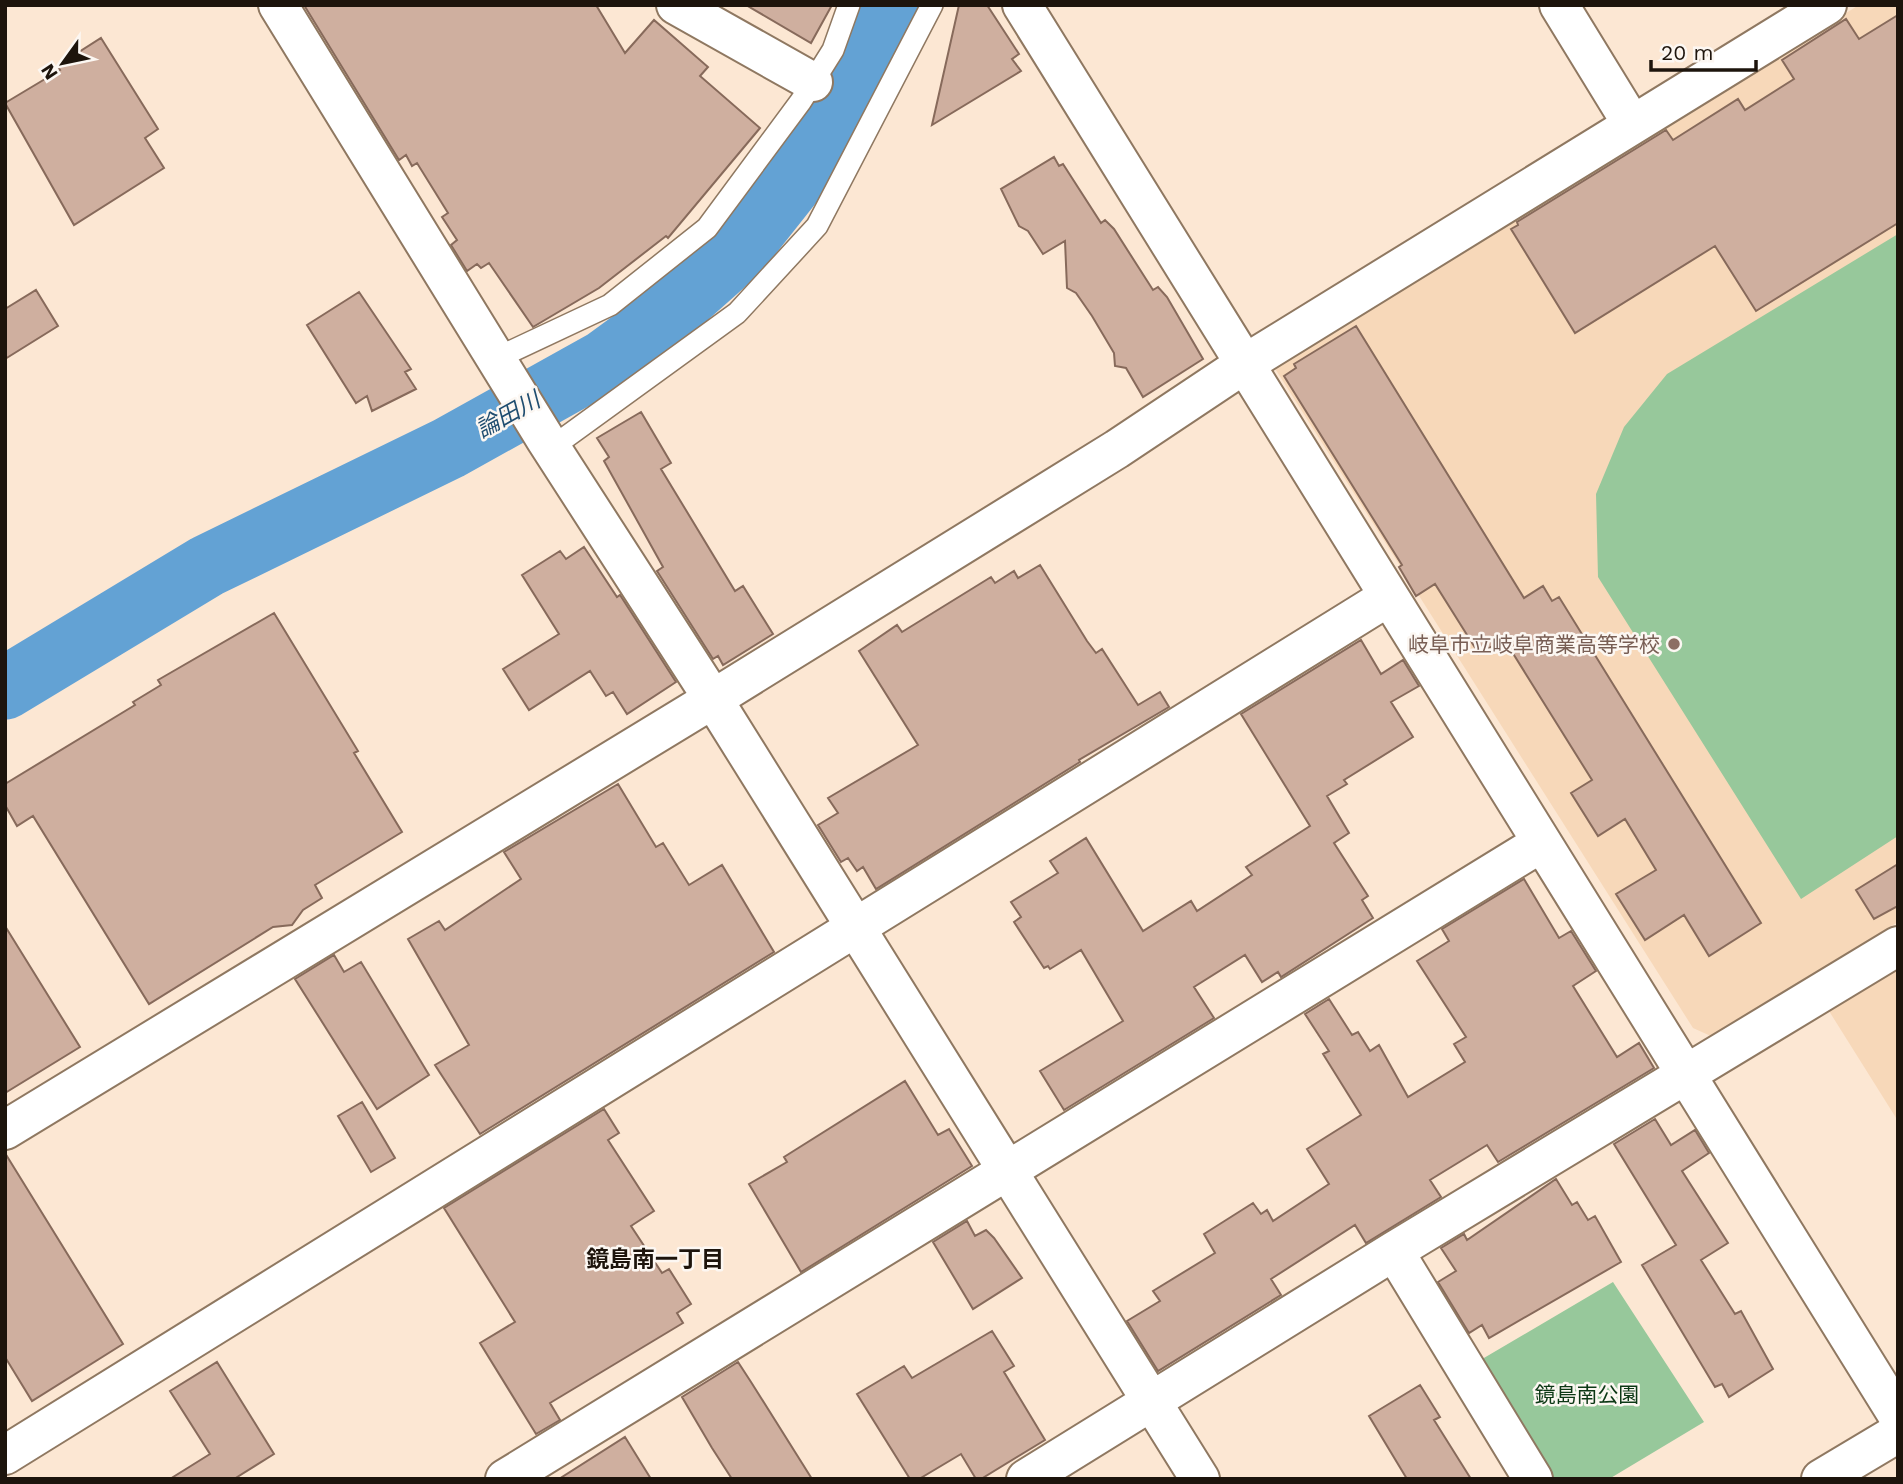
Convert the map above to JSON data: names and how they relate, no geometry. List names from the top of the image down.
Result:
{
  "districts": ["鏡島南一丁目"],
  "water": ["論田川"],
  "parks": ["鏡島南公園"],
  "places": ["岐阜市立岐阜商業高等学校"],
  "scale_bar": "20 m",
  "north": "bottom left"
}
